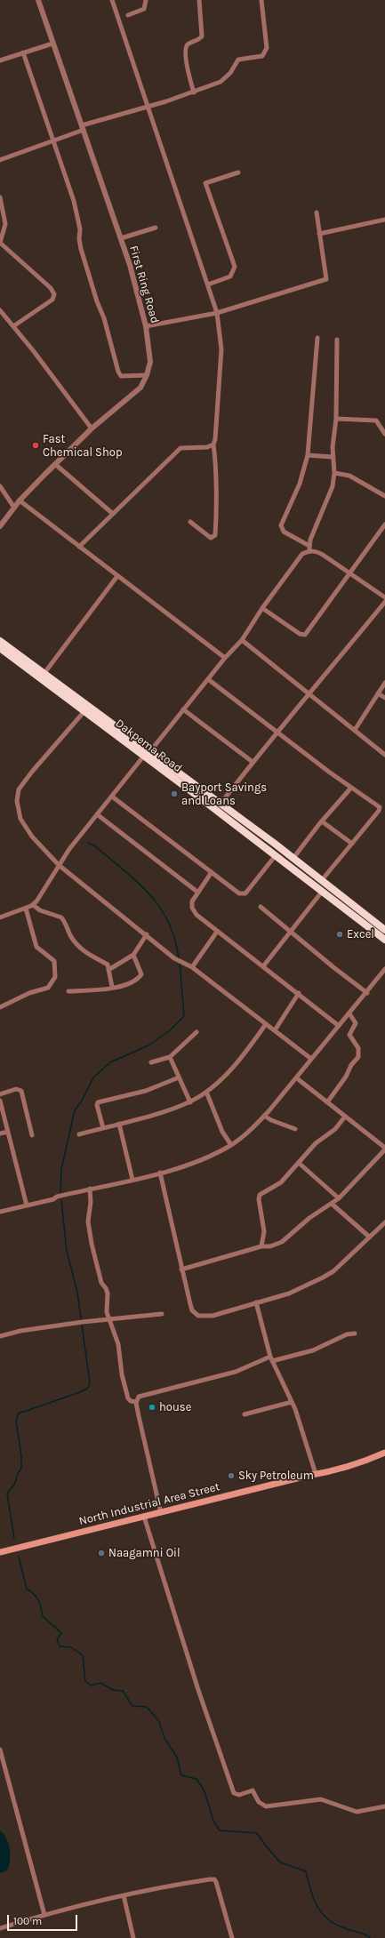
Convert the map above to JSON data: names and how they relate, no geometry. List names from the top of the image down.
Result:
{
  "streets": {
    "highway": ["Dakpema Road"],
    "main road": ["North Industrial Area Street"],
    "street": ["First Ring Road"]
  },
  "places": [
    "Fast Chemical Shop",
    "Bayport Savings and Loans",
    "Excel",
    "house",
    "Sky Petroleum",
    "Naagamni Oil"
  ],
  "scale_bar": "100 m"
}
